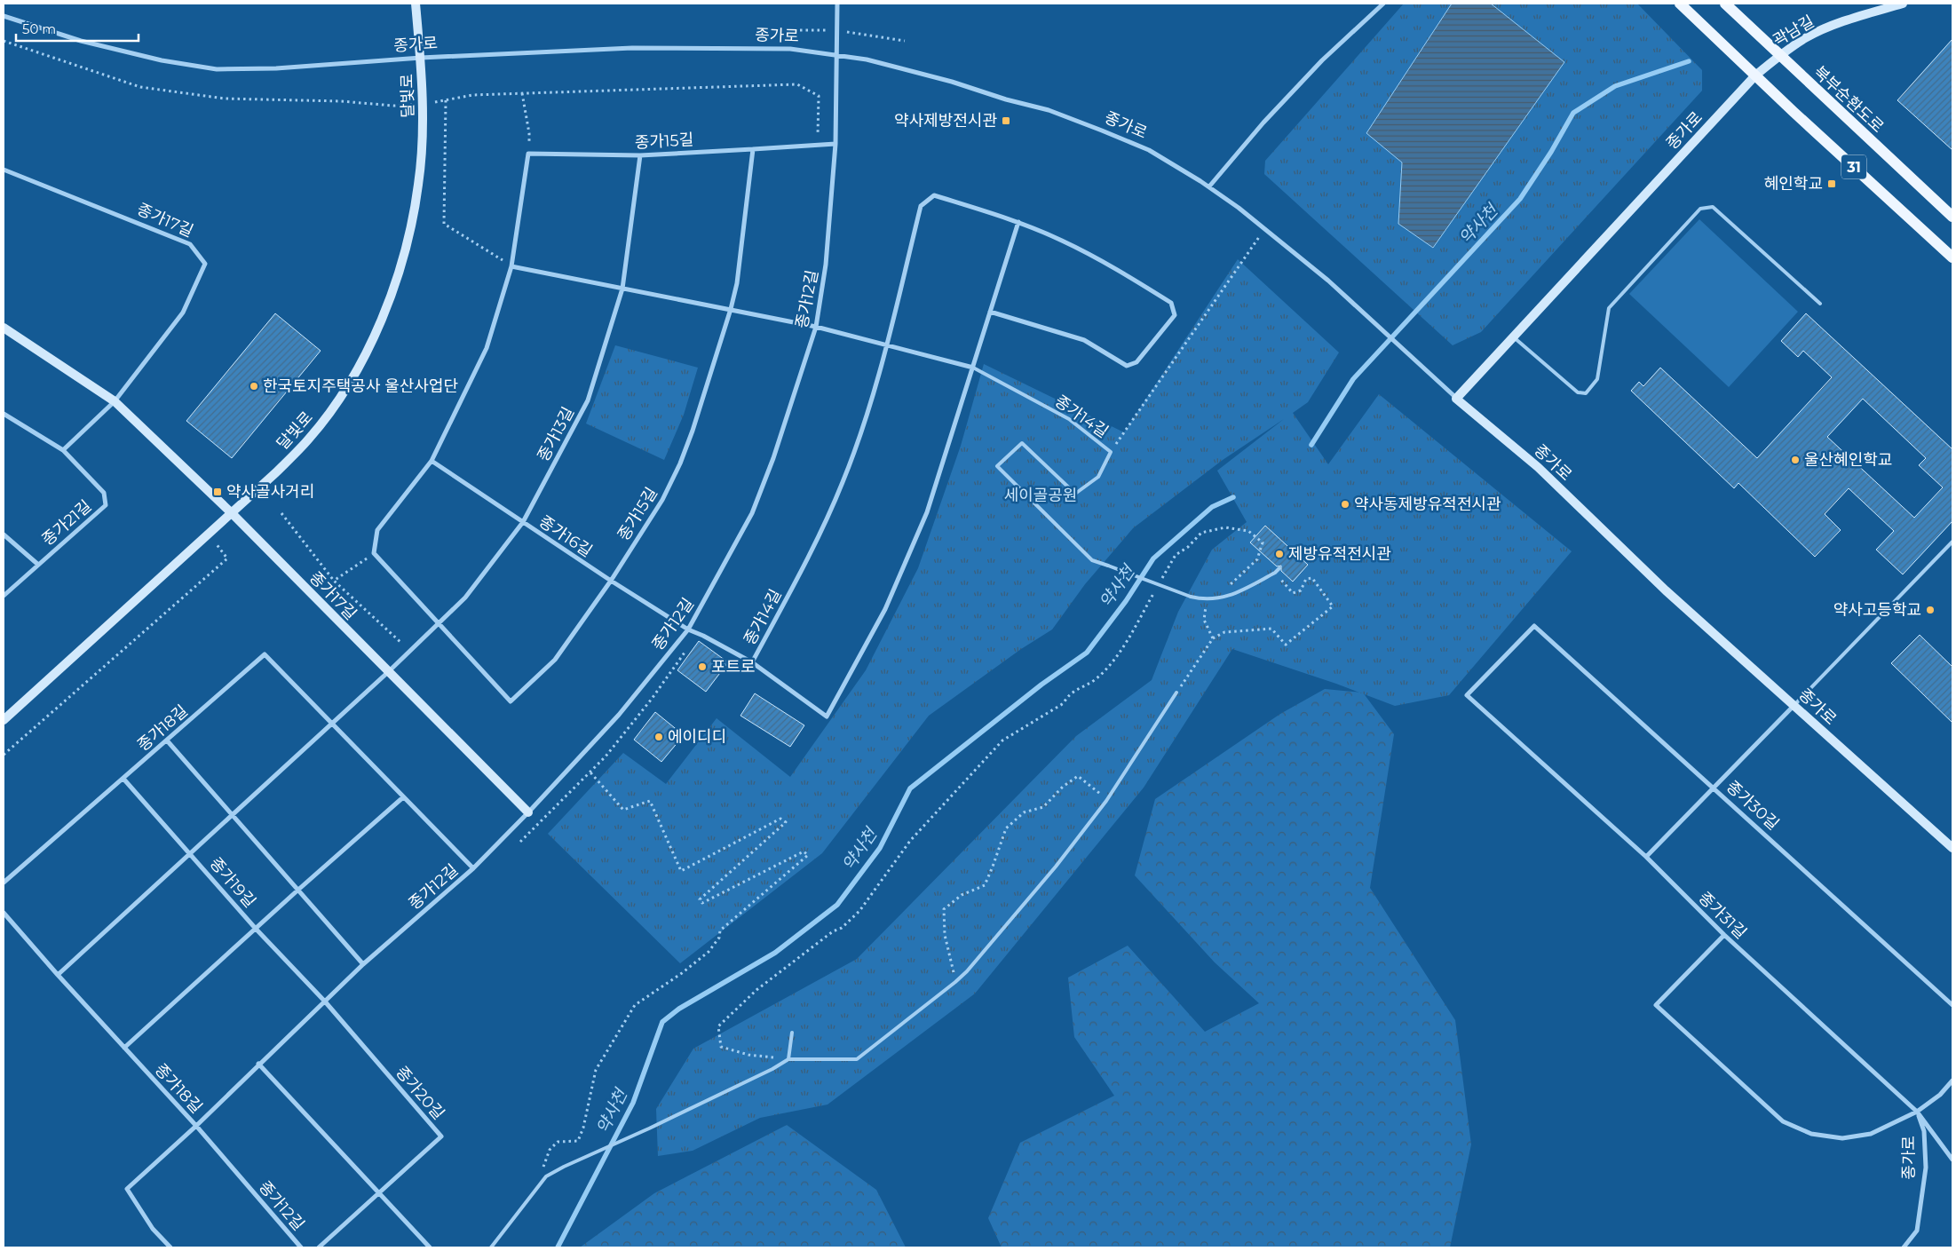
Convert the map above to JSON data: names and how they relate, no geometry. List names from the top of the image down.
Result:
{
  "streets": {
    "main road": [
      "곽남길",
      "종가로",
      "달빛로",
      "북부순환도로",
      "31",
      "종가17길"
    ],
    "street": [
      "종가15길",
      "종가12길",
      "종가14길",
      "종가13길",
      "종가21길",
      "종가16길",
      "종가18길",
      "종가30길",
      "종가19길",
      "종가31길",
      "종가20길"
    ]
  },
  "crossings": [
    ["곽남길", "종가로"],
    ["곽남길", "북부순환도로"],
    ["곽남길", "31"],
    ["종가로", "달빛로"],
    ["종가로", "31"],
    ["종가로", "종가12길"],
    ["종가로", "종가31길"],
    ["달빛로", "종가17길"],
    ["종가15길", "종가13길"],
    ["종가15길", "종가16길"],
    ["종가17길", "종가12길"],
    ["종가17길", "종가13길"],
    ["종가12길", "종가14길"],
    ["종가12길", "종가16길"],
    ["종가12길", "종가18길"],
    ["종가12길", "종가19길"],
    ["종가12길", "종가20길"],
    ["종가14길", "종가16길"],
    ["종가13길", "종가16길"],
    ["종가13길", "종가18길"],
    ["종가18길", "종가19길"],
    ["종가30길", "종가31길"],
    ["종가19길", "종가20길"]
  ],
  "water": ["약사천"],
  "parks": ["세이골공원"],
  "places": {
    "transit": ["약사제방전시관", "혜인학교", "약사골사거리"],
    "other": [
      "한국토지주택공사 울산사업단",
      "울산혜인학교",
      "약사동제방유적전시관",
      "제방유적전시관",
      "약사고등학교",
      "포트로",
      "에이디디"
    ]
  },
  "scale_bar": "50 m"
}
